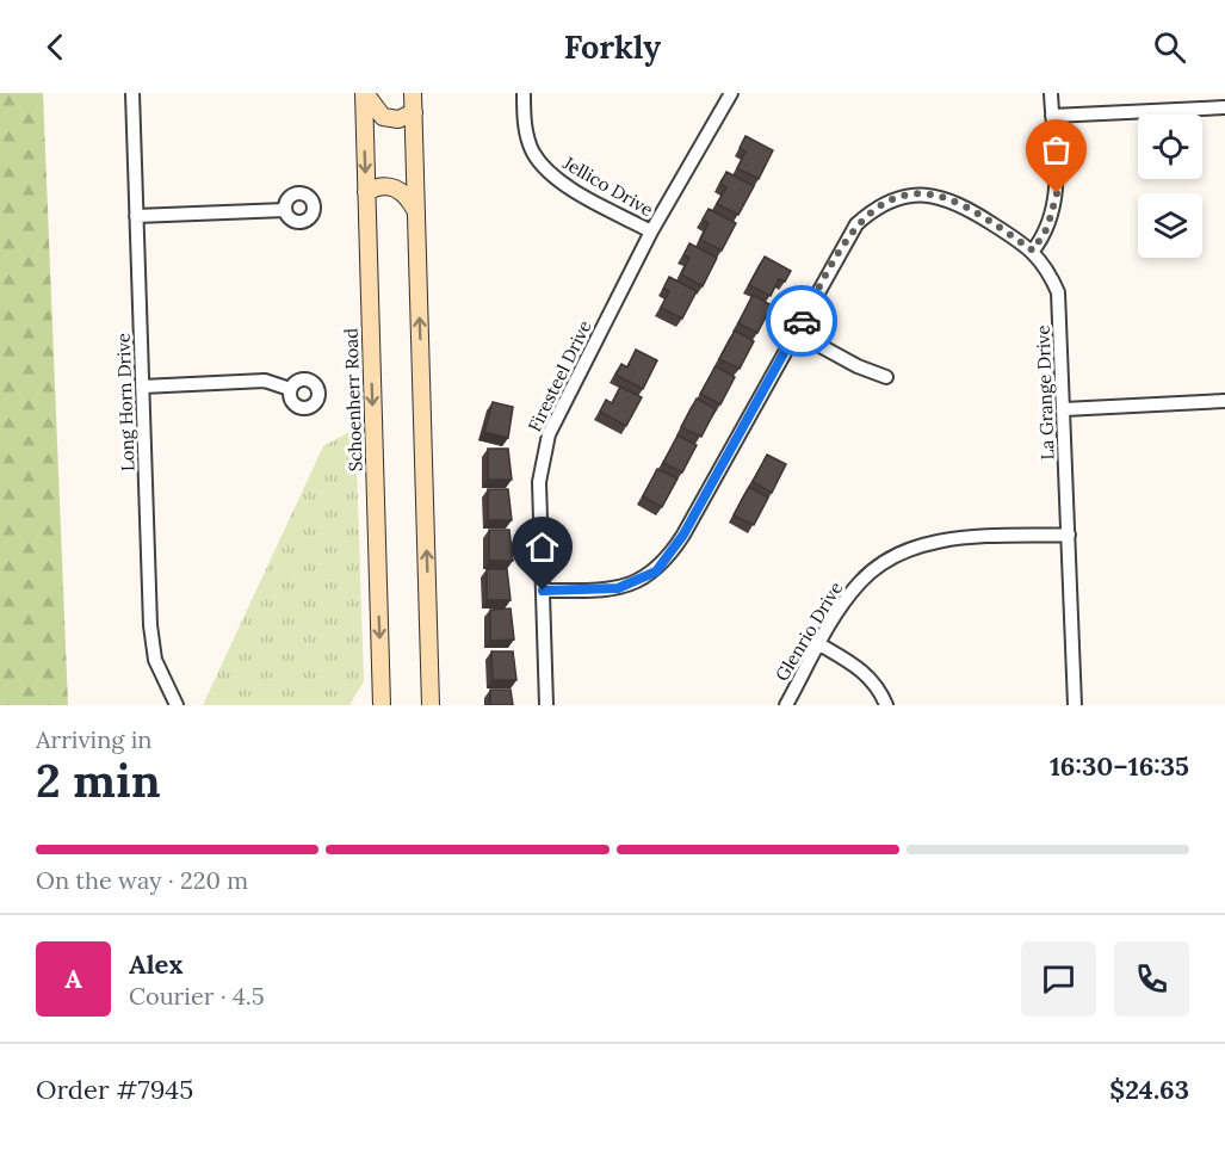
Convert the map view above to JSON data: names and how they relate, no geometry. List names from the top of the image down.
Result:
{
  "streets": {
    "main road": ["Schoenherr Road"],
    "street": [
      "Jellico Drive",
      "Firesteel Drive",
      "La Grange Drive",
      "Long Horn Drive",
      "Glenrio Drive"
    ]
  },
  "crossings": [
    ["Jellico Drive", "Firesteel Drive"],
    ["La Grange Drive", "Glenrio Drive"]
  ],
  "page": {
    "header": "Forkly",
    "heading": ["2 min", "Arriving in", "16:30–16:35"],
    "panel": [
      "Alex",
      "Courier · 4.5",
      "Order #7945",
      "$24.63"
    ],
    "bar": "On the way · 220 m",
    "round": "A"
  }
}
